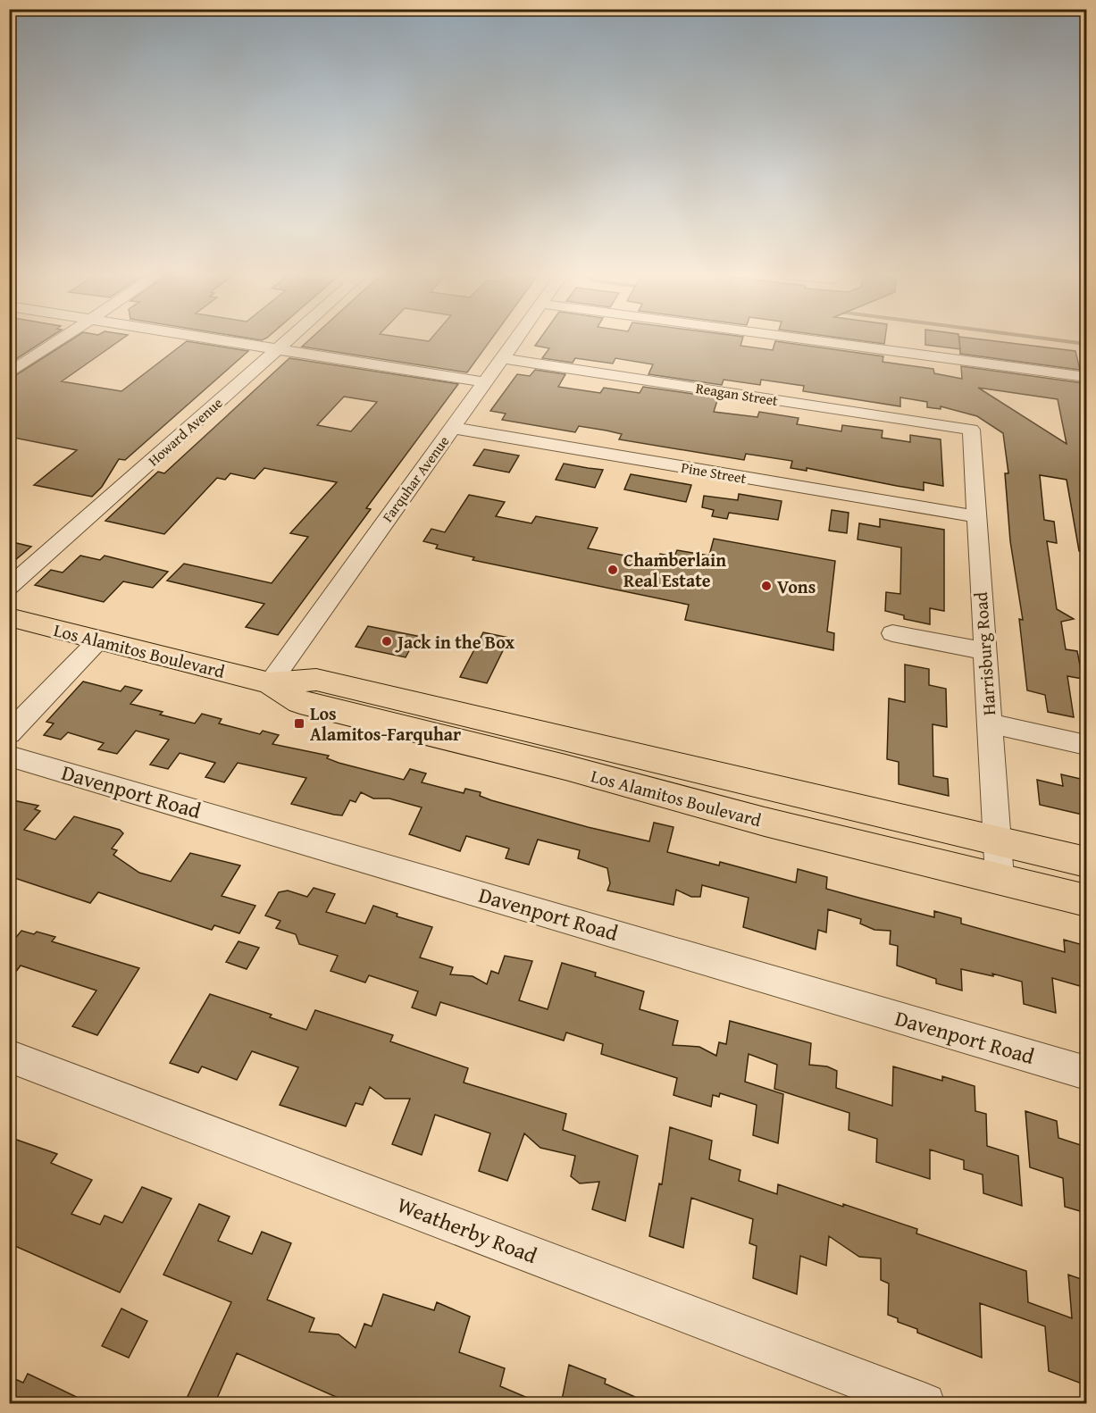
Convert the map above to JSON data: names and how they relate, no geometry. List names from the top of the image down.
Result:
{
  "streets": {
    "main road": ["Los Alamitos Boulevard"],
    "street": [
      "Reagan Street",
      "Howard Avenue",
      "Pine Street",
      "Farquhar Avenue",
      "Harrisburg Road",
      "Davenport Road",
      "Weatherby Road"
    ]
  },
  "crossings": [
    ["Reagan Street", "Farquhar Avenue"],
    ["Reagan Street", "Harrisburg Road"],
    ["Pine Street", "Farquhar Avenue"],
    ["Pine Street", "Harrisburg Road"],
    ["Farquhar Avenue", "Los Alamitos Boulevard"],
    ["Los Alamitos Boulevard", "Harrisburg Road"]
  ],
  "places": {
    "other": ["Chamberlain Real Estate", "Vons", "Jack in the Box"],
    "transit": ["Los Alamitos-Farquhar"]
  }
}
